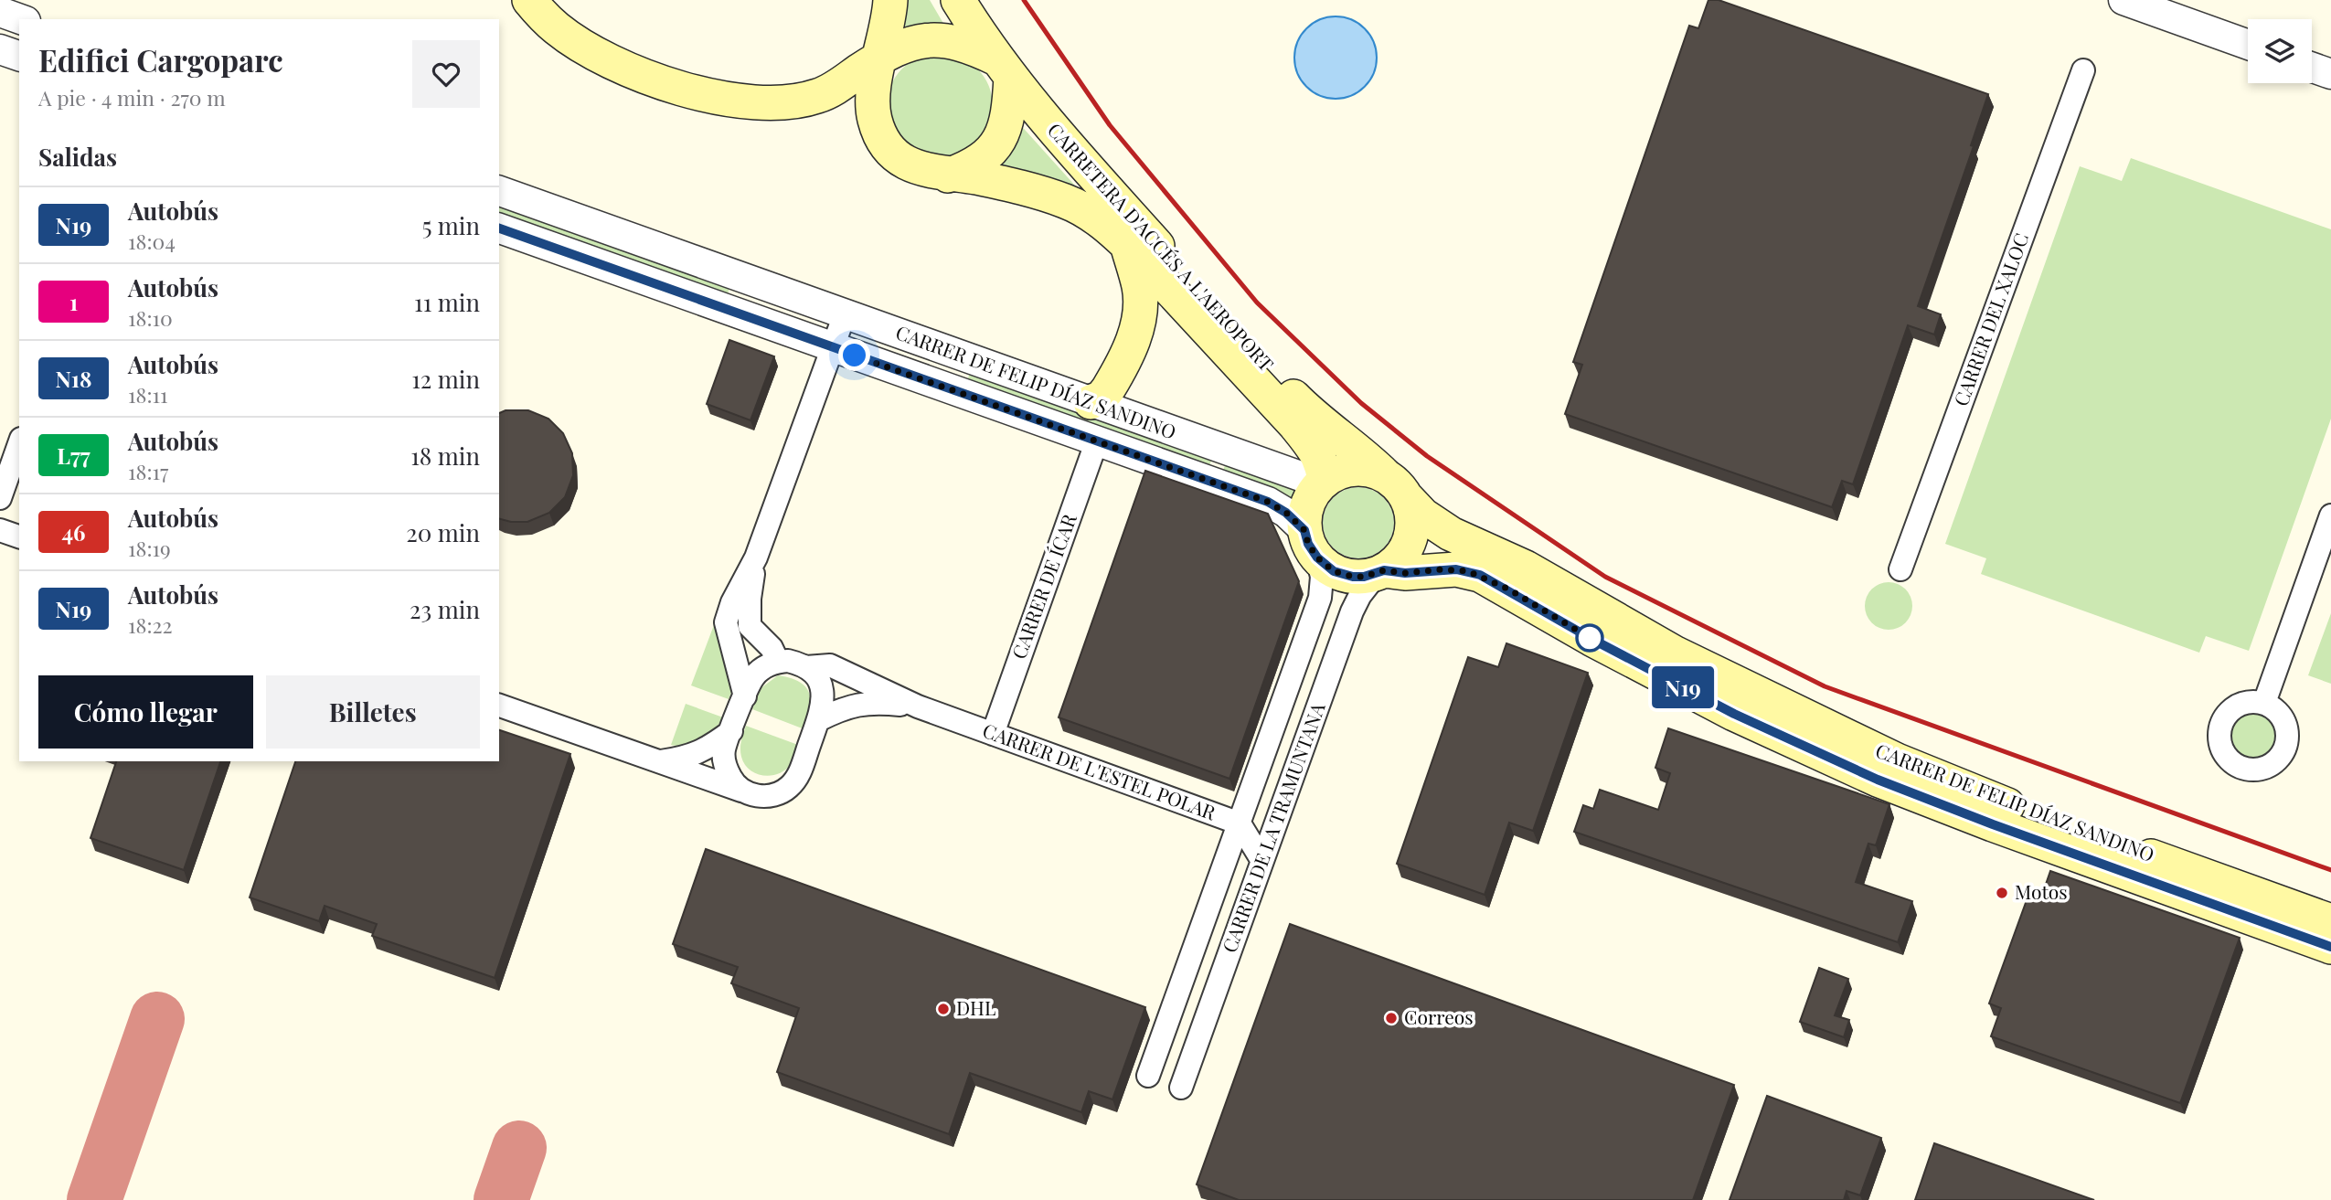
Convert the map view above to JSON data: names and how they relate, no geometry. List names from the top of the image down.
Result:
{
  "streets": {
    "main road": ["CARRETERA D'ACCÉS A L'AEROPORT", "CARRER DE FELIP DÍAZ SANDINO"],
    "street": [
      "CARRER DEL XALOC",
      "CARRER DE ÍCAR",
      "CARRER DE L'ESTEL POLAR",
      "CARRER DE LA TRAMUNTANA"
    ]
  },
  "crossings": [
    ["CARRETERA D'ACCÉS A L'AEROPORT", "CARRER DE FELIP DÍAZ SANDINO"],
    ["CARRETERA D'ACCÉS A L'AEROPORT", "CARRER DE LA TRAMUNTANA"],
    ["CARRER DE FELIP DÍAZ SANDINO", "CARRER DE ÍCAR"],
    ["CARRER DE FELIP DÍAZ SANDINO", "CARRER DE LA TRAMUNTANA"],
    ["CARRER DE ÍCAR", "CARRER DE L'ESTEL POLAR"],
    ["CARRER DE L'ESTEL POLAR", "CARRER DE LA TRAMUNTANA"]
  ],
  "places": ["Motos", "DHL", "Correos"],
  "lines": ["bus line N19"],
  "page": {
    "on_map": "N19",
    "heading": [
      ["Edifici Cargoparc", "A pie · 4 min · 270 m"],
      "Salidas"
    ],
    "list": [
      {
        "mark": "N19",
        "name": "Autobús",
        "note": "18:04",
        "value": "5 min"
      },
      {
        "mark": "1",
        "name": "Autobús",
        "note": "18:10",
        "value": "11 min"
      },
      {
        "mark": "N18",
        "name": "Autobús",
        "note": "18:11",
        "value": "12 min"
      },
      {
        "mark": "L77",
        "name": "Autobús",
        "note": "18:17",
        "value": "18 min"
      },
      {
        "mark": "46",
        "name": "Autobús",
        "note": "18:19",
        "value": "20 min"
      },
      {
        "mark": "N19",
        "name": "Autobús",
        "note": "18:22",
        "value": "23 min"
      }
    ],
    "buttons": ["Cómo llegar", "Billetes"]
  }
}
